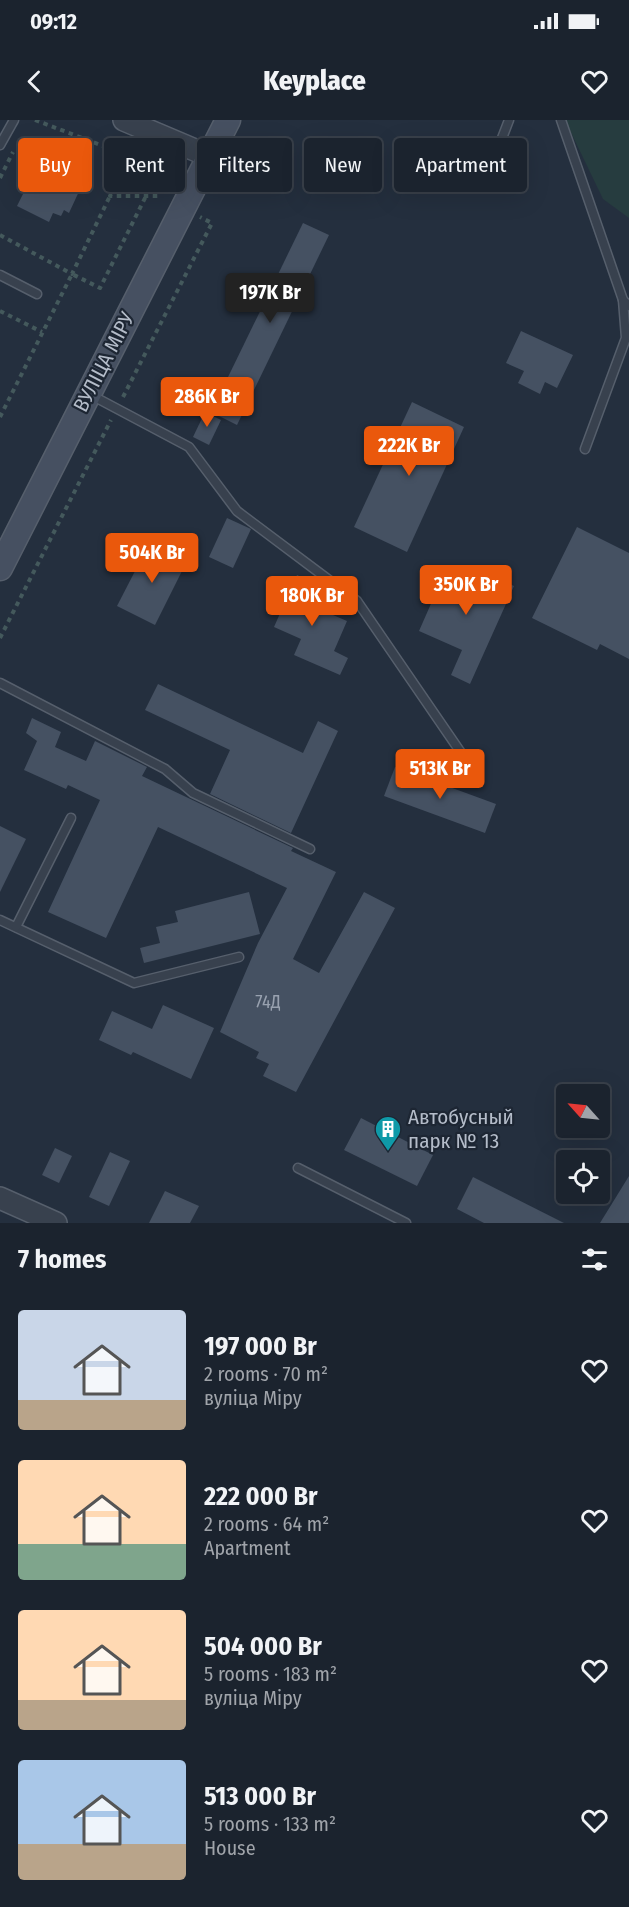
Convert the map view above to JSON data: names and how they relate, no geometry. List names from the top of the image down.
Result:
{
  "streets": {
    "main road": ["ВУЛІЦА МІРУ"]
  },
  "places": {
    "building": ["Автобусный парк № 13"]
  },
  "house_numbers": ["74Д"],
  "north": "top left",
  "page": {
    "status": "09:12",
    "header": "Keyplace",
    "chip": [
      "Buy",
      "Rent",
      "Filters",
      "New",
      "Apartment"
    ],
    "price": [
      "197K Br",
      "286K Br",
      "222K Br",
      "504K Br",
      "350K Br",
      "180K Br",
      "513K Br"
    ],
    "heading": "7 homes",
    "list": [
      {
        "name": "197 000 Br",
        "note": "2 rooms · 70 m² · вуліца Міру"
      },
      {
        "name": "222 000 Br",
        "note": "2 rooms · 64 m² · Apartment"
      },
      {
        "name": "504 000 Br",
        "note": "5 rooms · 183 m² · вуліца Міру"
      },
      {
        "name": "513 000 Br",
        "note": "5 rooms · 133 m² · House"
      }
    ]
  }
}
